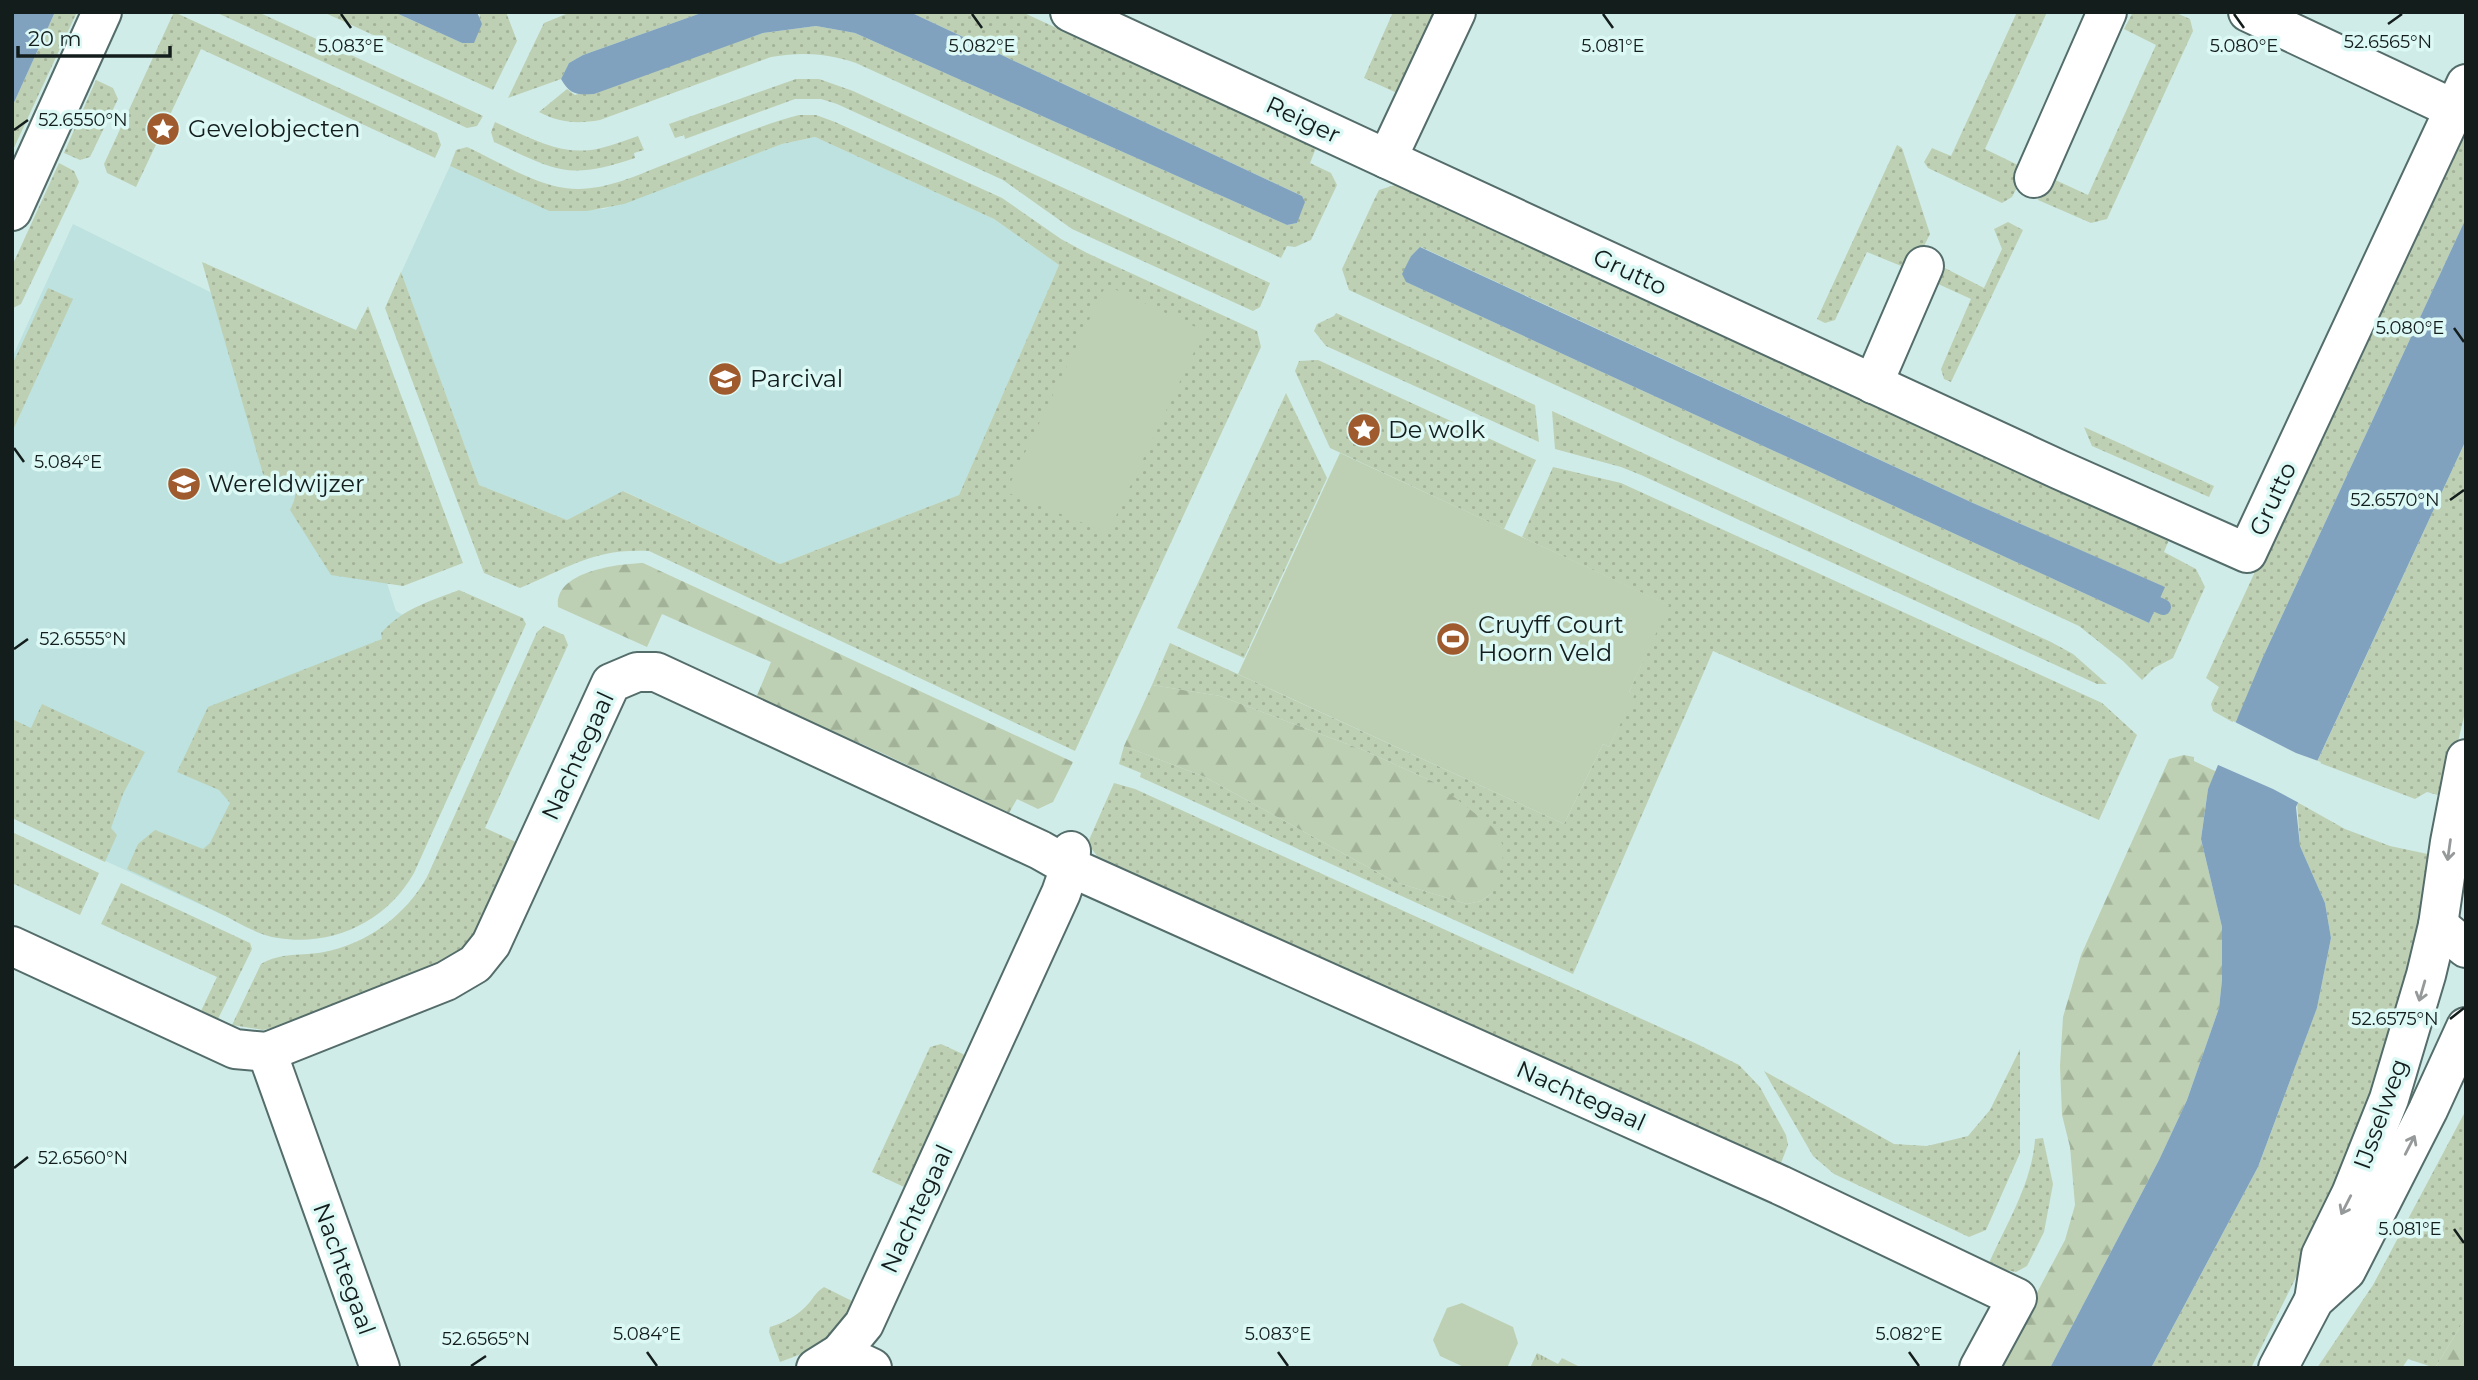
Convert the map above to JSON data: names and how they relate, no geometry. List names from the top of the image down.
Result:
{
  "streets": {
    "street": [
      "Reiger",
      "Grutto",
      "Nachtegaal",
      "IJsselweg"
    ]
  },
  "crossings": [
    ["Reiger", "Grutto"]
  ],
  "places": {
    "place": ["Gevelobjecten", "De wolk"],
    "school or university": ["Parcival", "Wereldwijzer"],
    "sports": ["Cruyff Court Hoorn Veld"]
  },
  "scale_bar": "20 m",
  "coordinates": [
    "52.6565°N",
    "5.083°E",
    "5.082°E",
    "5.081°E",
    "5.080°E",
    "52.6550°N",
    "5.084°E",
    "52.6570°N",
    "52.6555°N",
    "52.6575°N",
    "52.6560°N"
  ]
}
